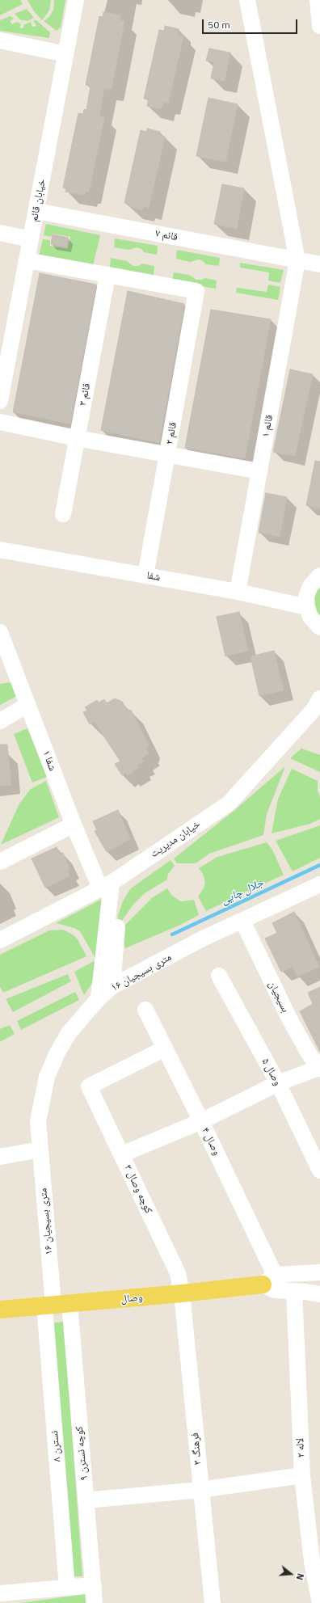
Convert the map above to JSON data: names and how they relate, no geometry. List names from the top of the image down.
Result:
{
  "streets": {
    "main road": ["وصال"],
    "street": [
      "خیابان قائم",
      "قائم ۷",
      "قائم ۳",
      "قائم ۱",
      "قائم ۲",
      "شفا",
      "شفا ۱",
      "خیابان مدیریت",
      "۱۶ متری بسیجیان",
      "بسیجیان",
      "وصال ۵",
      "وصال ۴",
      "کوچه وصال ۳",
      "نسترن ۸",
      "لاله ۲",
      "فرهنگ ۳",
      "کوچه نسترن ۹"
    ]
  },
  "crossings": [
    ["خیابان قائم", "قائم ۷"],
    ["قائم ۷", "قائم ۱"],
    ["قائم ۳", "قائم ۲"],
    ["قائم ۱", "شفا"],
    ["قائم ۲", "شفا"],
    ["شفا ۱", "خیابان مدیریت"],
    ["۱۶ متری بسیجیان", "بسیجیان"],
    ["۱۶ متری بسیجیان", "وصال"],
    ["۱۶ متری بسیجیان", "نسترن ۸"],
    ["۱۶ متری بسیجیان", "کوچه نسترن ۹"],
    ["وصال ۴", "کوچه وصال ۳"],
    ["وصال ۴", "وصال"],
    ["کوچه وصال ۳", "وصال"],
    ["کوچه وصال ۳", "فرهنگ ۳"],
    ["وصال", "نسترن ۸"],
    ["وصال", "فرهنگ ۳"],
    ["وصال", "کوچه نسترن ۹"],
    ["نسترن ۸", "کوچه نسترن ۹"]
  ],
  "water": ["جلال چایی"],
  "scale_bar": "50 m",
  "north": "right"
}
